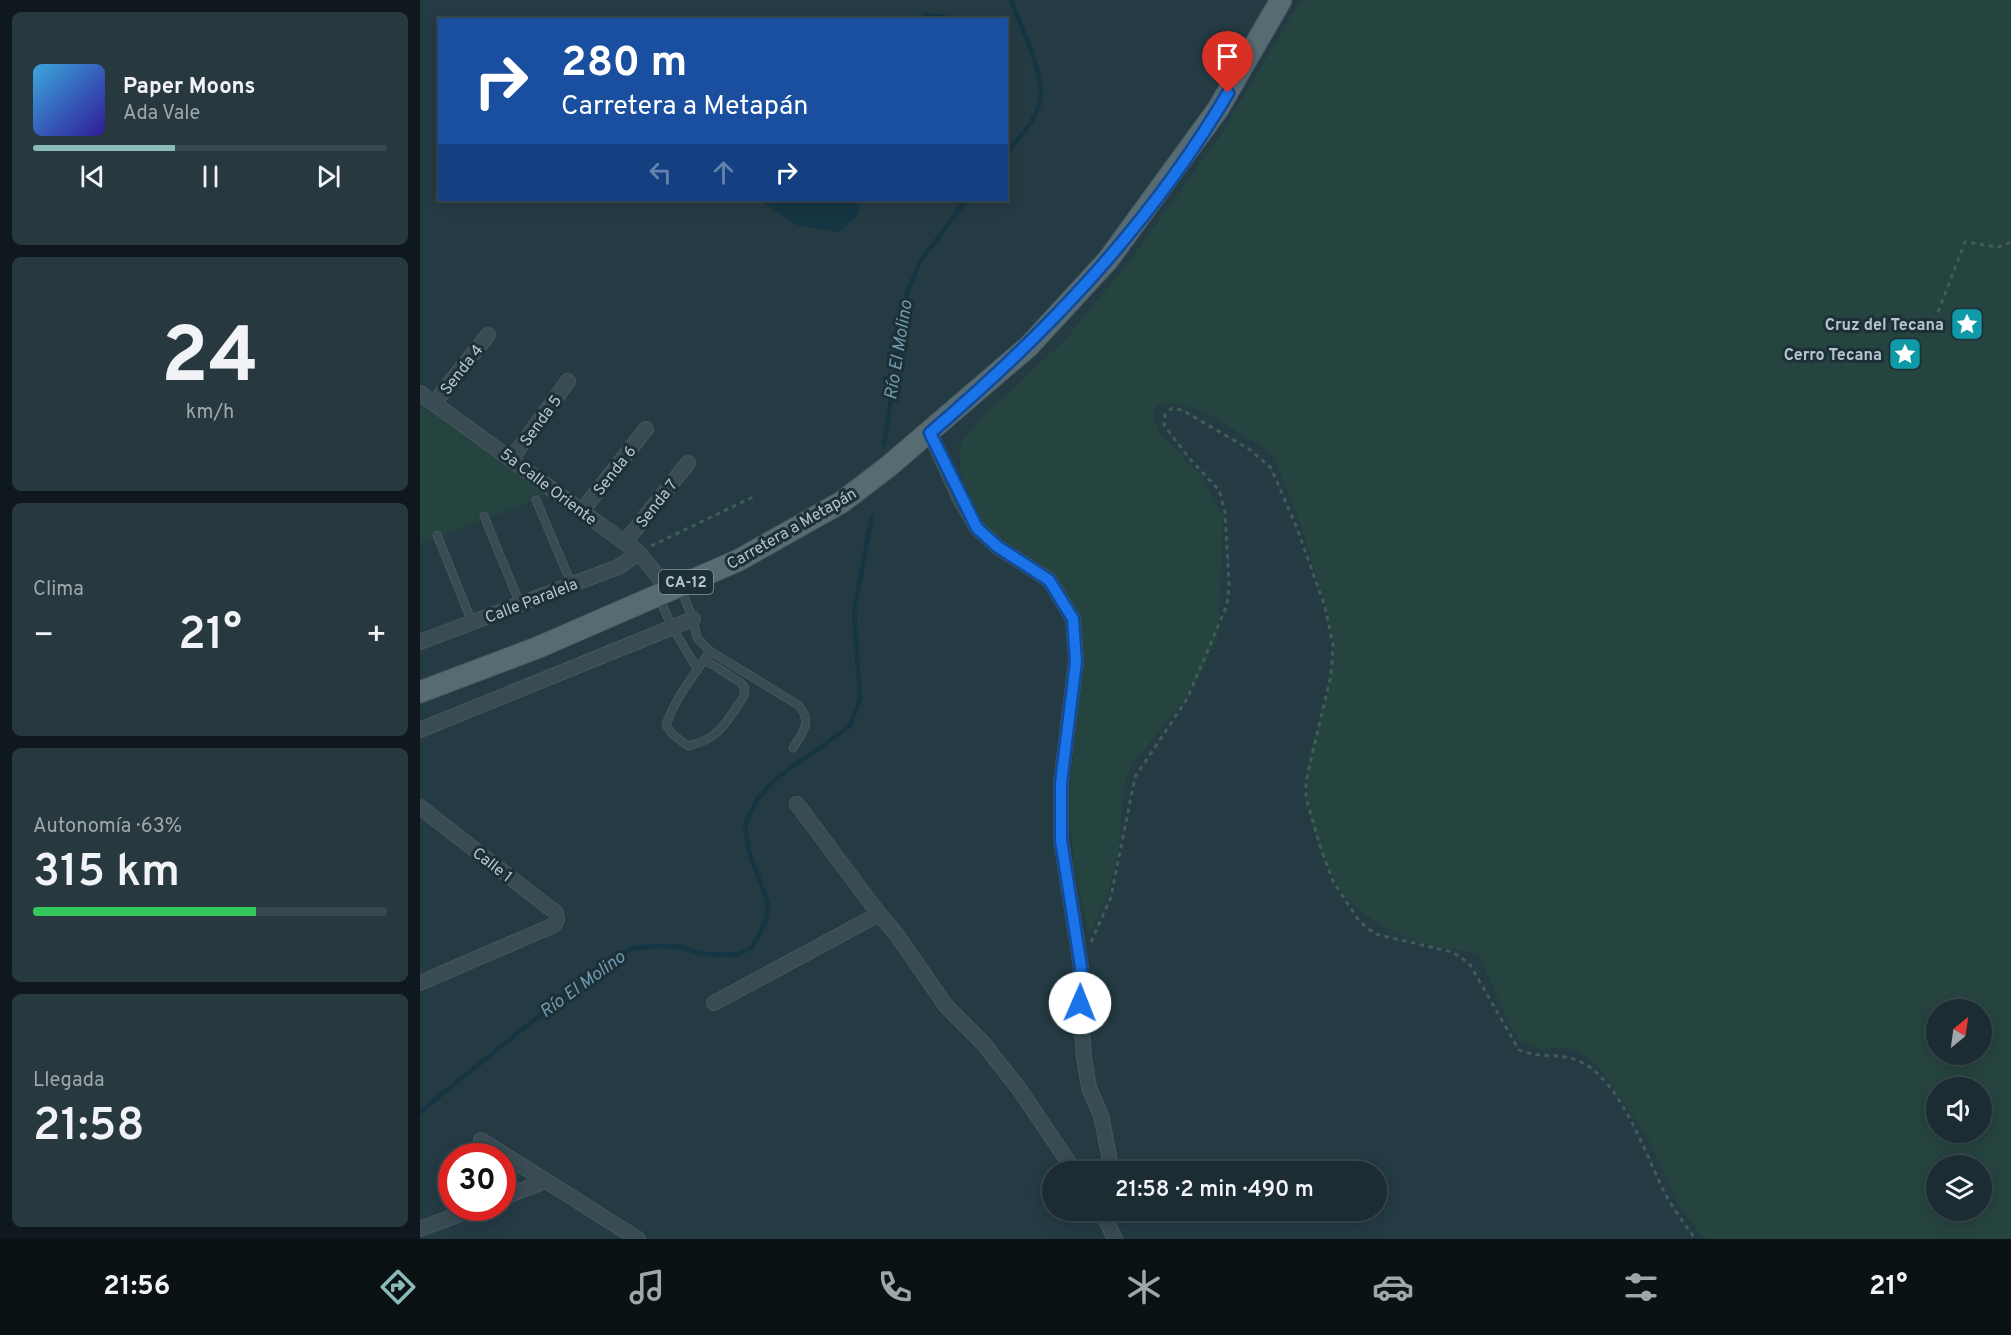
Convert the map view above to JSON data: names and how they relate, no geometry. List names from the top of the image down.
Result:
{
  "streets": {
    "main road": ["Carretera a Metapán", "CA-12"],
    "street": [
      "Senda 4",
      "Senda 5",
      "Senda 6",
      "5a Calle Oriente",
      "Senda 7",
      "Calle Paralela",
      "Calle 1"
    ]
  },
  "crossings": [
    ["Senda 4", "5a Calle Oriente"],
    ["Senda 5", "5a Calle Oriente"],
    ["Senda 6", "5a Calle Oriente"],
    ["5a Calle Oriente", "Senda 7"],
    ["5a Calle Oriente", "Carretera a Metapán"],
    ["5a Calle Oriente", "Calle Paralela"]
  ],
  "water": ["Río El Molino"],
  "places": {
    "place": ["Cruz del Tecana", "Cerro Tecana"]
  },
  "north": "top right",
  "page": {
    "turn": ["280 m", "Carretera a Metapán"],
    "song": ["Paper Moons", "Ada Vale"],
    "tile": [
      ["24", "km/h"],
      "Clima",
      ["Autonomía · 63%", "315 km"],
      ["Llegada", "21:58"]
    ],
    "heat": ["−", "21°", "+"],
    "limit": "30",
    "trip": "21:58 · 2 min · 490 m",
    "tabs": ["21:56", "21°"]
  }
}
